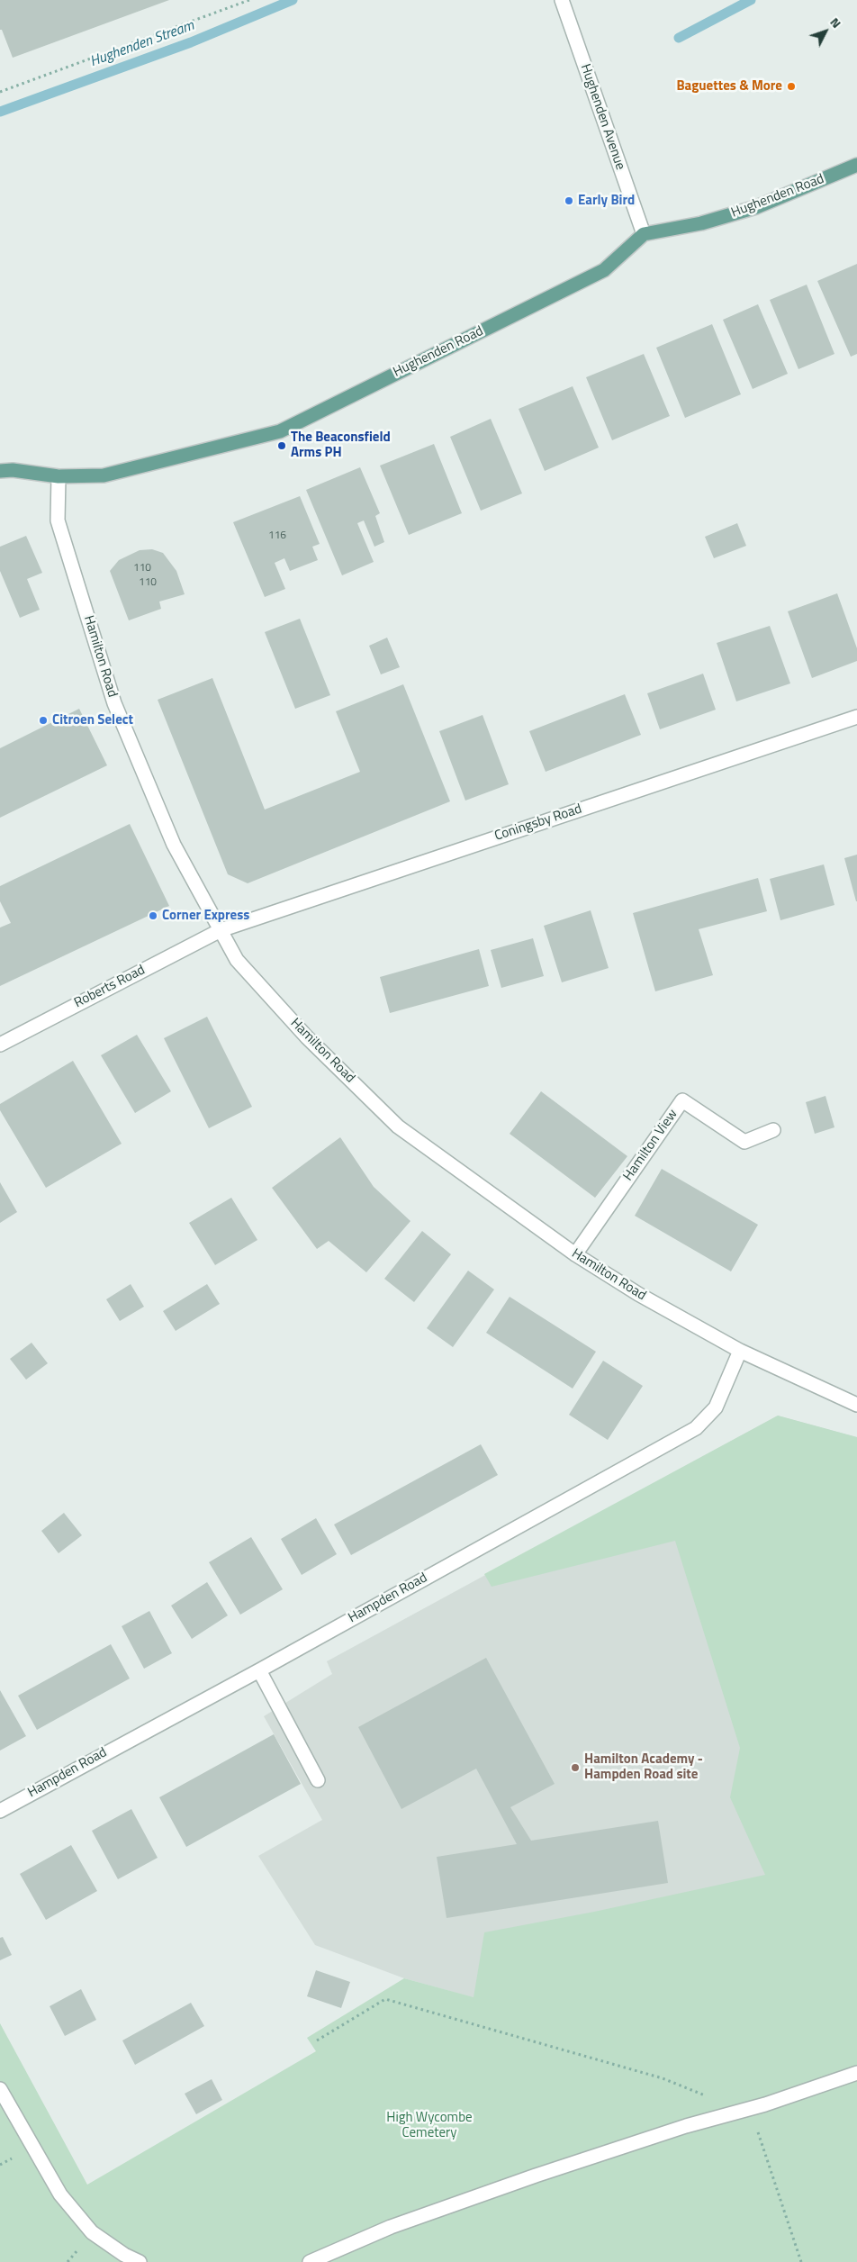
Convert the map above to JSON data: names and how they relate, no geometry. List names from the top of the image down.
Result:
{
  "streets": {
    "main road": ["Hughenden Road"],
    "street": [
      "Hughenden Avenue",
      "Hamilton Road",
      "Coningsby Road",
      "Roberts Road",
      "Hamilton View",
      "Hampden Road"
    ]
  },
  "crossings": [
    ["Hughenden Avenue", "Hughenden Road"],
    ["Hughenden Road", "Hamilton Road"],
    ["Hamilton Road", "Coningsby Road"],
    ["Hamilton Road", "Roberts Road"],
    ["Hamilton Road", "Hamilton View"],
    ["Hamilton Road", "Hampden Road"],
    ["Coningsby Road", "Roberts Road"]
  ],
  "water": ["Hughenden Stream"],
  "parks": ["High Wycombe Cemetery"],
  "places": [
    "Baguettes & More",
    "Early Bird",
    "The Beaconsfield Arms PH",
    "Citroen Select",
    "Corner Express",
    "Hamilton Academy - Hampden Road site"
  ],
  "house_numbers": ["116", "110", "110"],
  "north": "top right"
}
